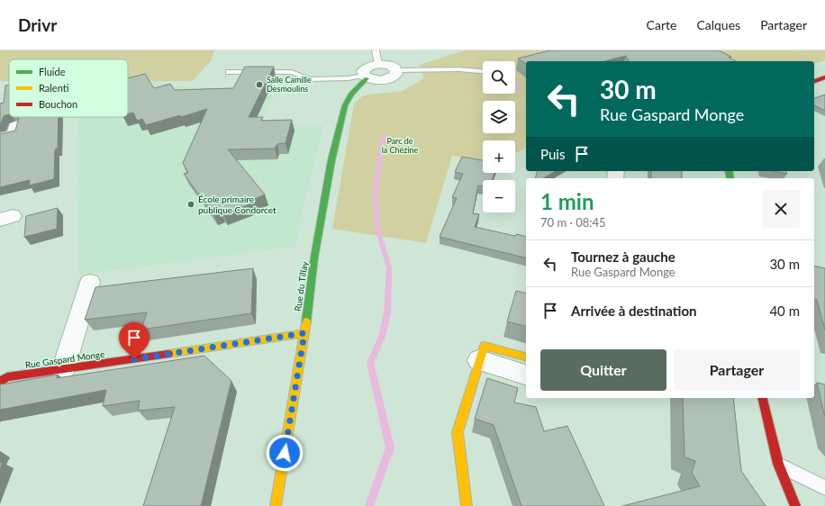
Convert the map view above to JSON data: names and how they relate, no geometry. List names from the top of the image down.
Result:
{
  "streets": {
    "street": ["Rue du Tillay", "Rue Gaspard Monge"]
  },
  "crossings": [
    ["Rue du Tillay", "Rue Gaspard Monge"]
  ],
  "parks": ["Parc de la Chézine"],
  "places": ["Salle Camille Desmoulins", "École primaire publique Condorcet"],
  "legend": ["Fluide", "Ralenti", "Bouchon"],
  "page": {
    "header": "Drivr",
    "nav": ["Carte", "Calques", "Partager"],
    "map_buttons": ["+", "−"],
    "turn": ["30 m", "Rue Gaspard Monge"],
    "then": "Puis",
    "heading": ["1 min", "70 m · 08:45"],
    "list": [
      {
        "name": "Tournez à gauche",
        "note": "Rue Gaspard Monge",
        "value": "30 m"
      },
      {
        "name": "Arrivée à destination",
        "value": "40 m"
      }
    ],
    "buttons": ["Quitter", "Partager"]
  }
}
